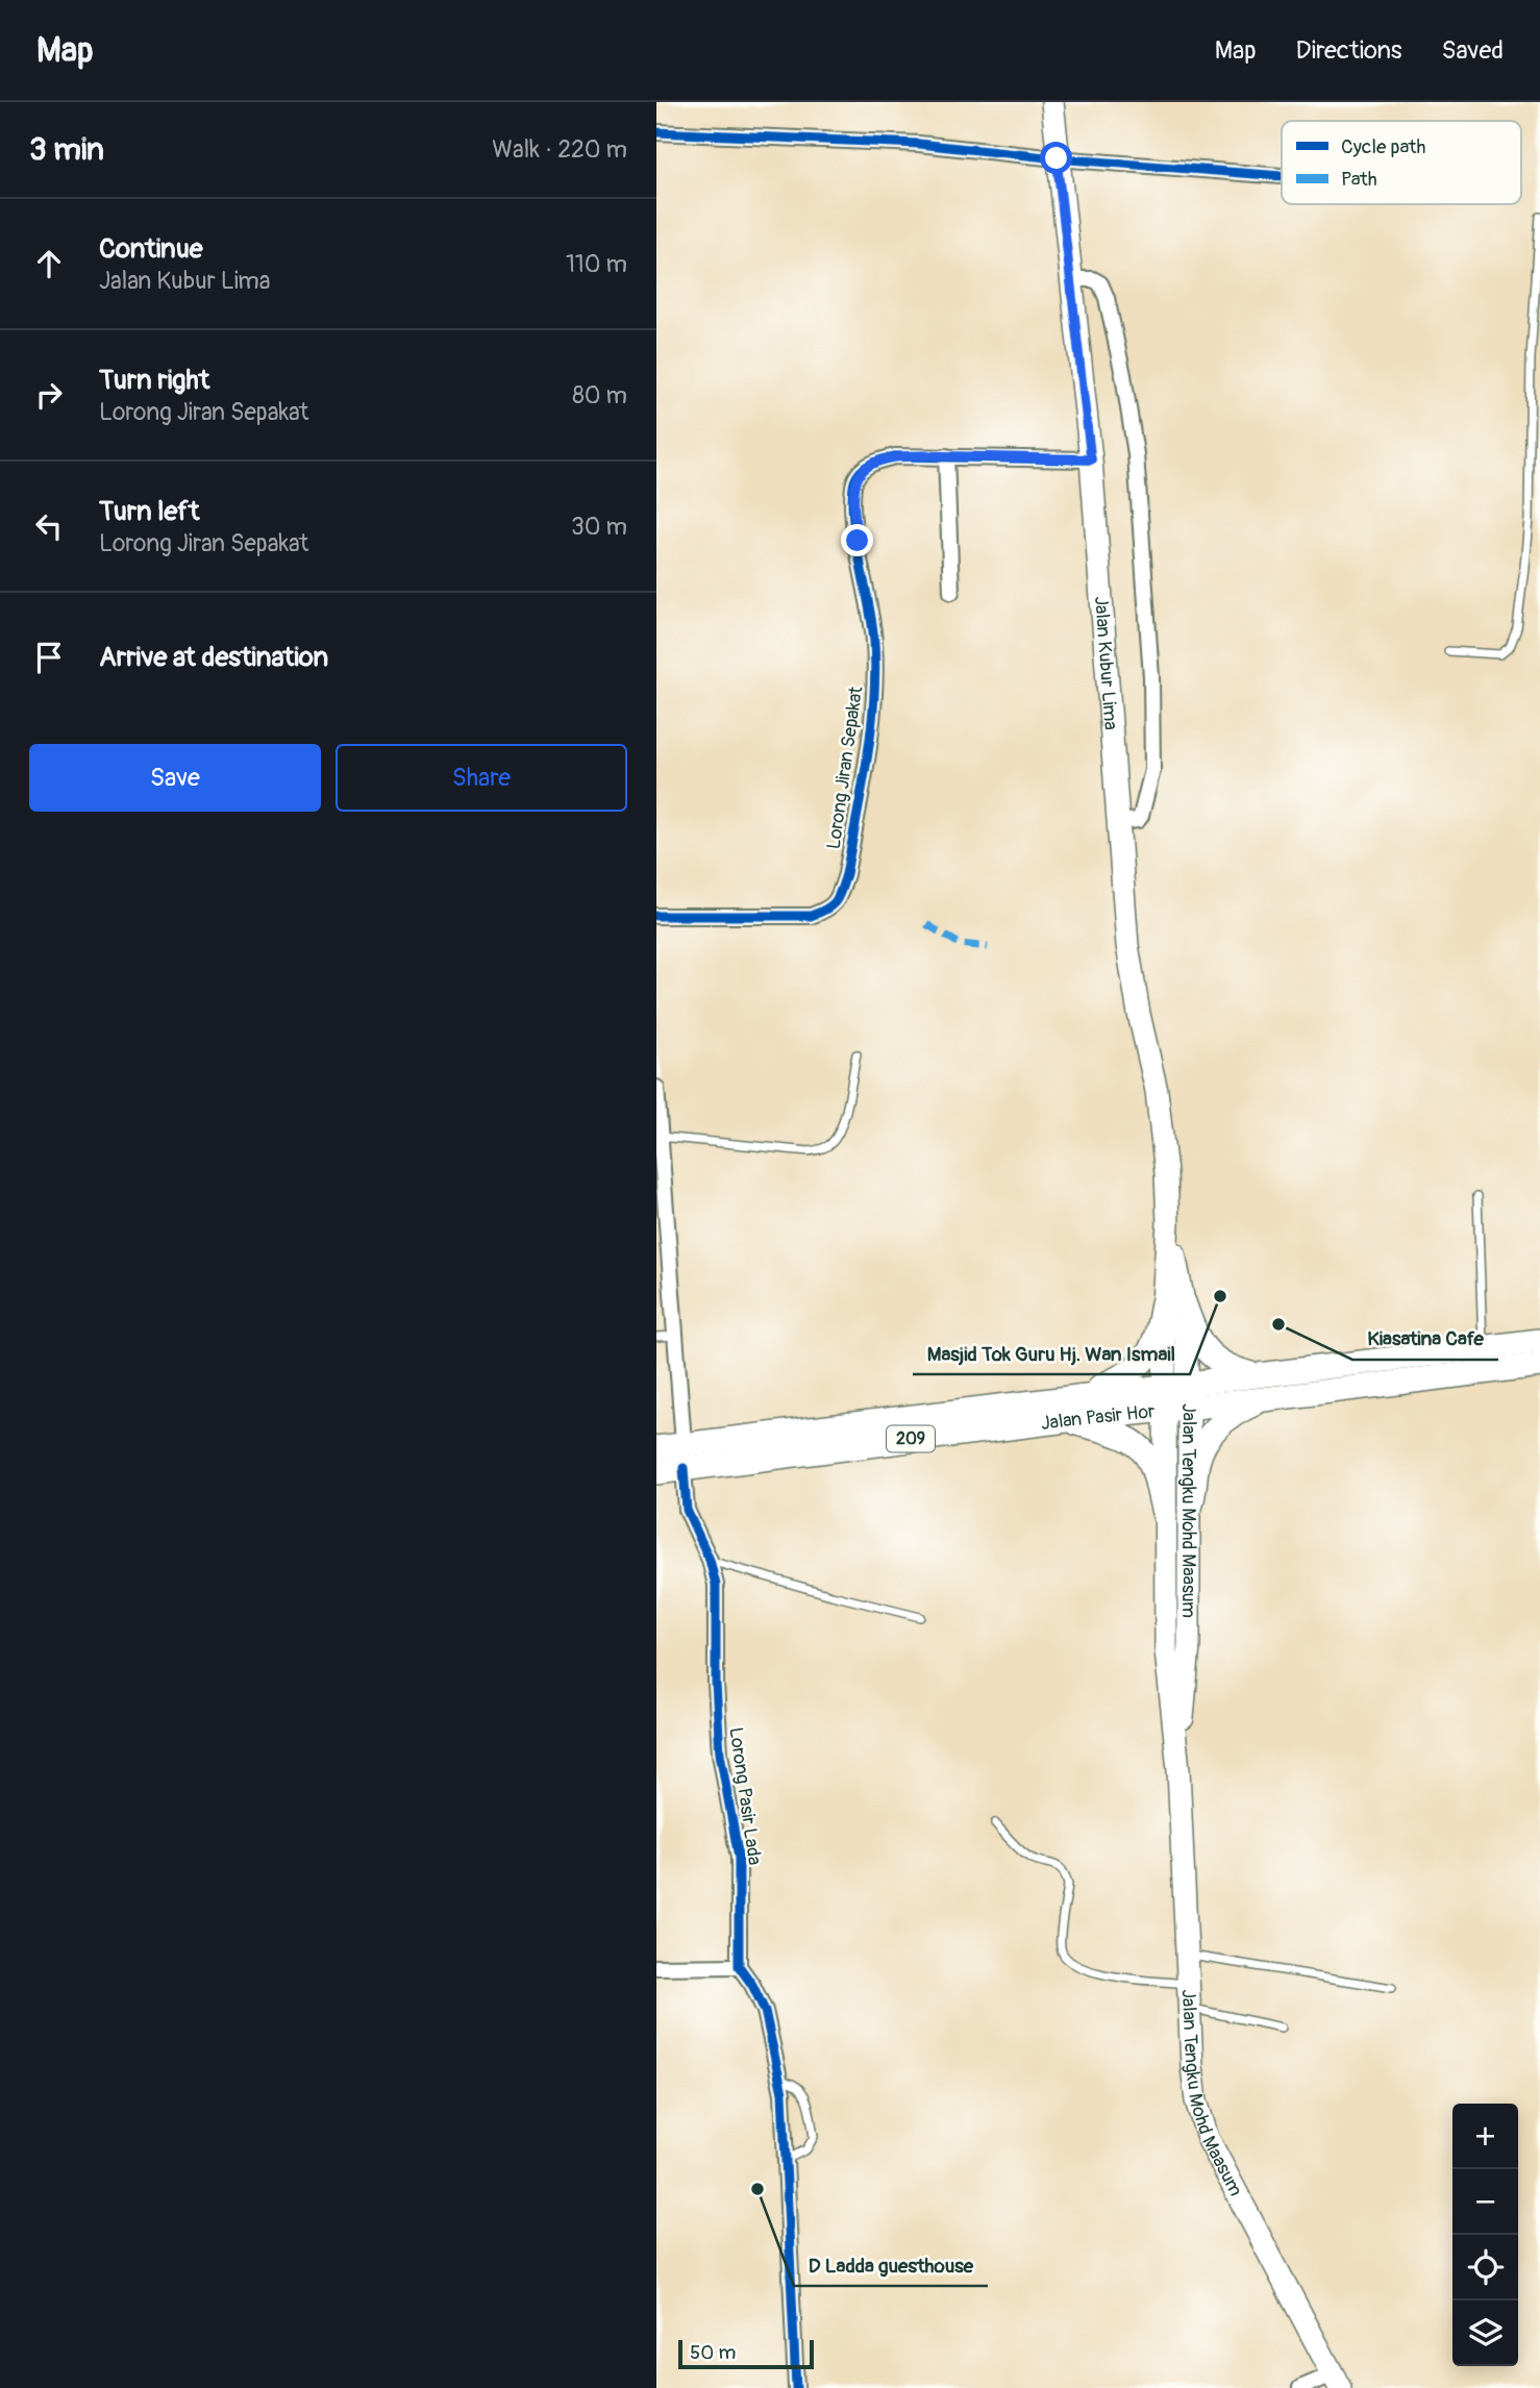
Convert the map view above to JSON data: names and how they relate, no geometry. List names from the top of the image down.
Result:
{
  "streets": {
    "main road": [
      "Jalan Kubur Lima",
      "Jalan Pasir Hor",
      "209",
      "Jalan Tengku Mohd Maasum"
    ],
    "street": ["Lorong Jiran Sepakat", "Lorong Pasir Lada"]
  },
  "crossings": [
    ["Jalan Kubur Lima", "Lorong Jiran Sepakat"],
    ["Jalan Kubur Lima", "Jalan Pasir Hor"],
    ["Jalan Kubur Lima", "Jalan Tengku Mohd Maasum"],
    ["Jalan Pasir Hor", "Jalan Tengku Mohd Maasum"],
    ["Jalan Pasir Hor", "Lorong Pasir Lada"]
  ],
  "places": ["Masjid Tok Guru Hj. Wan Ismail", "Kiasatina Cafe", "D Ladda guesthouse"],
  "legend": ["Cycle path", "Path"],
  "scale_bar": "50 m",
  "page": {
    "header": "Map",
    "nav": ["Map", "Directions", "Saved"],
    "heading": ["3 min", "Walk · 220 m"],
    "list": [
      ["Continue", "Jalan Kubur Lima", "110 m"],
      ["Turn right", "Lorong Jiran Sepakat", "80 m"],
      ["Turn left", "Lorong Jiran Sepakat", "30 m"],
      "Arrive at destination"
    ],
    "buttons": ["Save", "Share"],
    "map_buttons": ["+", "−"],
    "scale": "50 m"
  }
}
